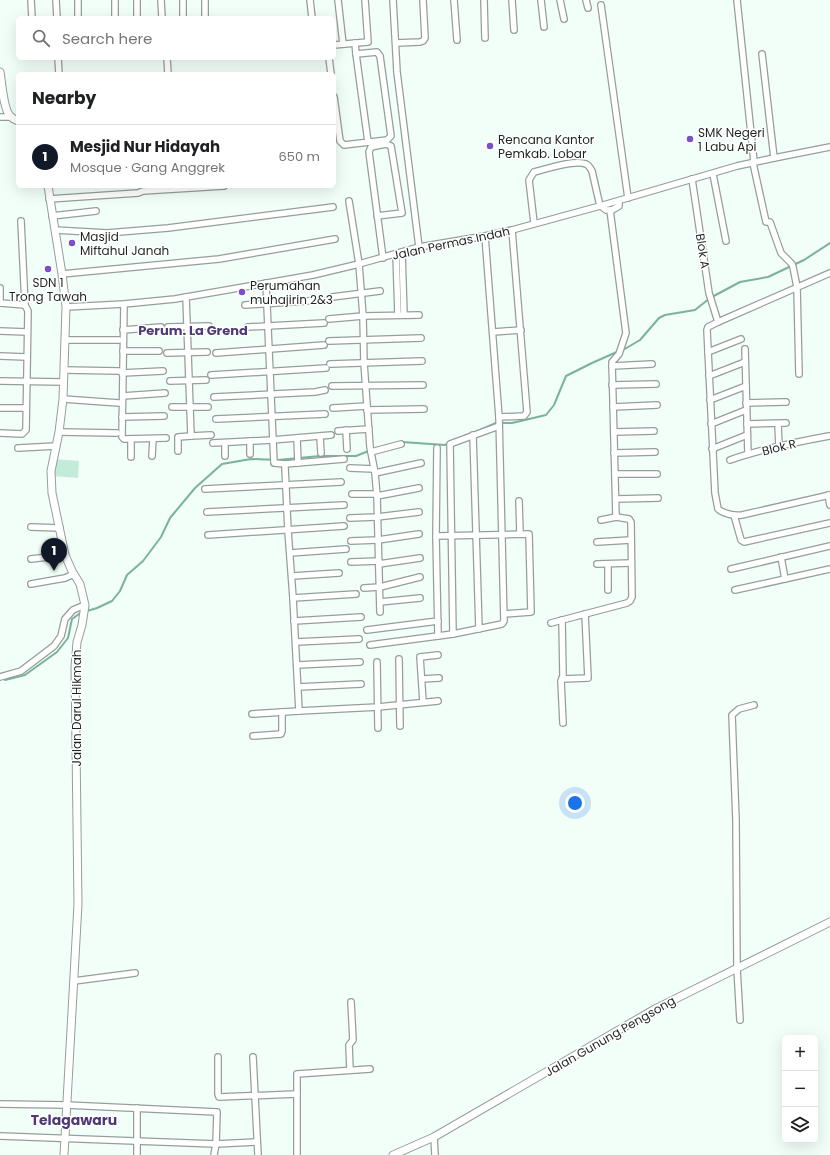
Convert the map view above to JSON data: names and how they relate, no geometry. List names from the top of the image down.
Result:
{
  "streets": {
    "street": [
      "Jalan Permas Indah",
      "Blok A",
      "Blok R",
      "Jalan Darul Hikmah",
      "Jalan Gunung Pengsong"
    ]
  },
  "crossings": [
    ["Jalan Permas Indah", "Blok A"]
  ],
  "districts": ["Perum. La Grend", "Telagawaru"],
  "places": [
    "SMK Negeri 1 Labu Api",
    "Rencana Kantor Pemkab. Lobar",
    "Masjid Miftahul Janah",
    "SDN 1 Trong Tawah",
    "Perumahan muhajirin 2&3"
  ],
  "page": {
    "search": "Search here",
    "heading": "Nearby",
    "list": [
      {
        "mark": "1",
        "name": "Mesjid Nur Hidayah",
        "note": "Mosque · Gang Anggrek",
        "value": "650 m"
      }
    ],
    "pins": "1",
    "map_buttons": ["+", "−"]
  }
}
